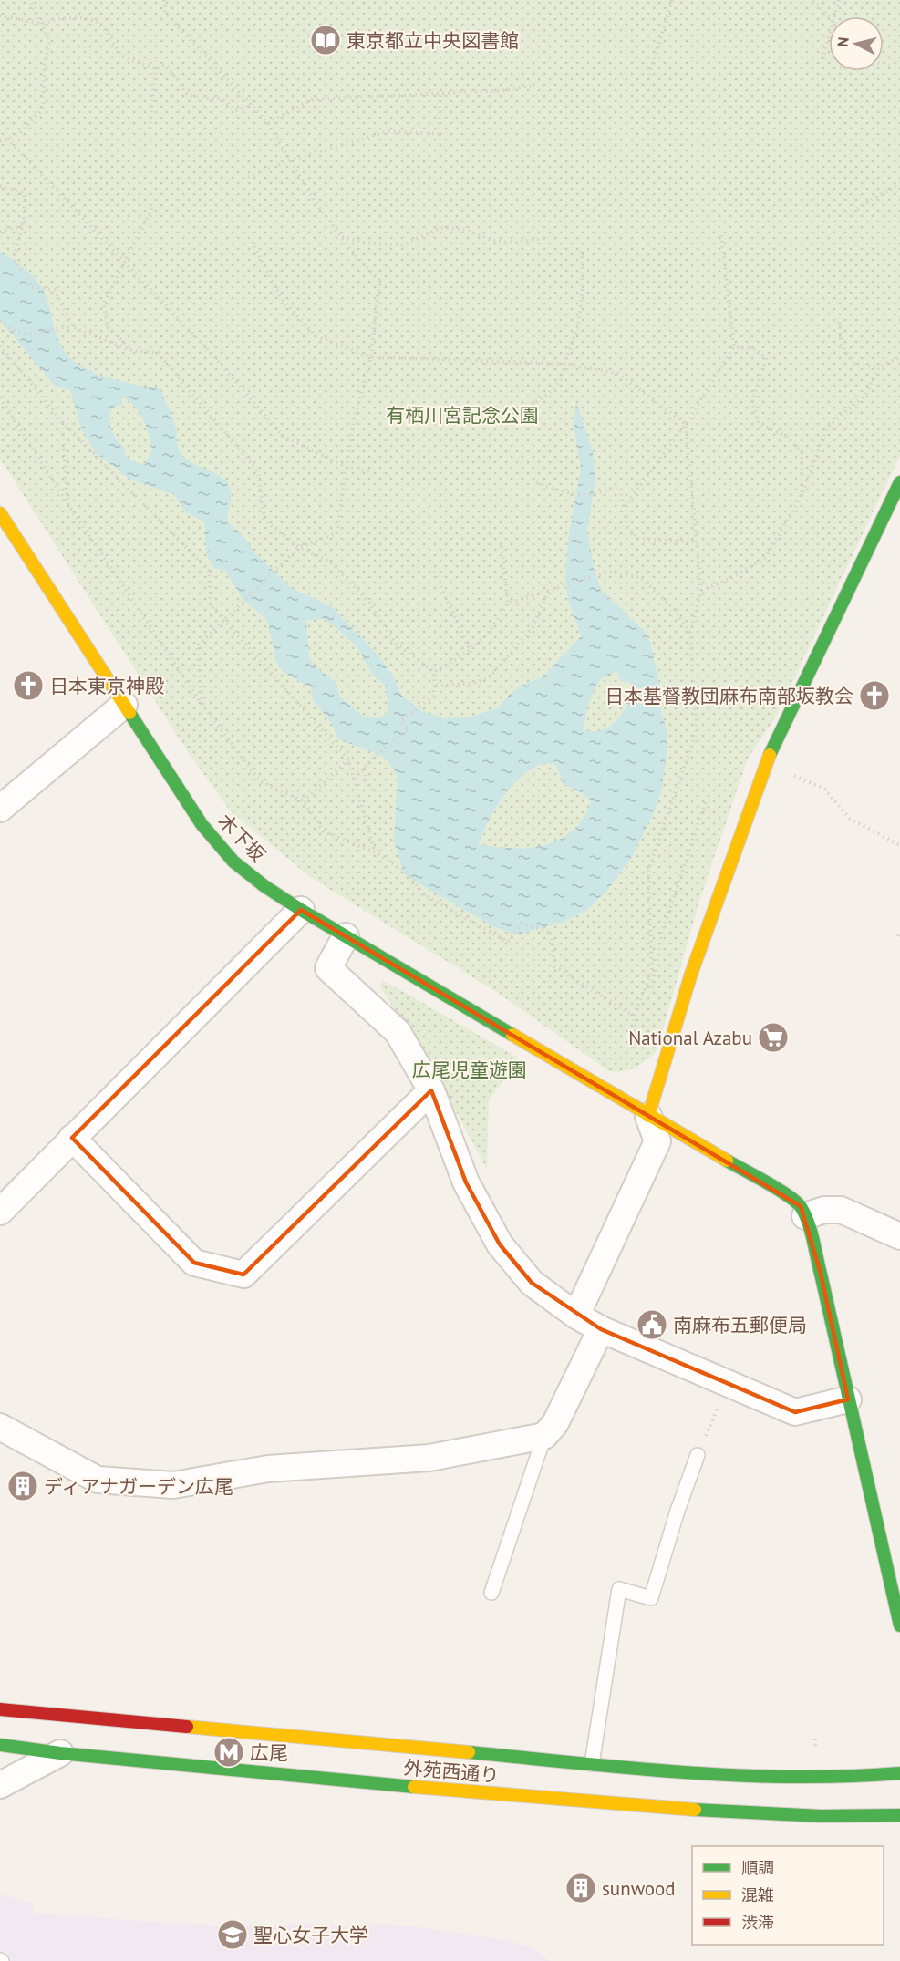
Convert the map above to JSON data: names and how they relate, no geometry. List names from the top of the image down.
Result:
{
  "streets": {
    "street": ["木下坂", "外苑西通り"]
  },
  "parks": ["有栖川宮記念公園", "広尾児童遊園"],
  "places": {
    "library": ["東京都立中央図書館"],
    "church": ["日本東京神殿", "日本基督教団麻布南部坂教会"],
    "supermarket": ["National Azabu"],
    "public building": ["南麻布五郵便局"],
    "building": ["ディアナガーデン広尾", "sunwood"],
    "metro station": ["広尾"],
    "school or university": ["聖心女子大学"]
  },
  "legend": ["順調", "混雑", "渋滞"],
  "north": "left"
}
